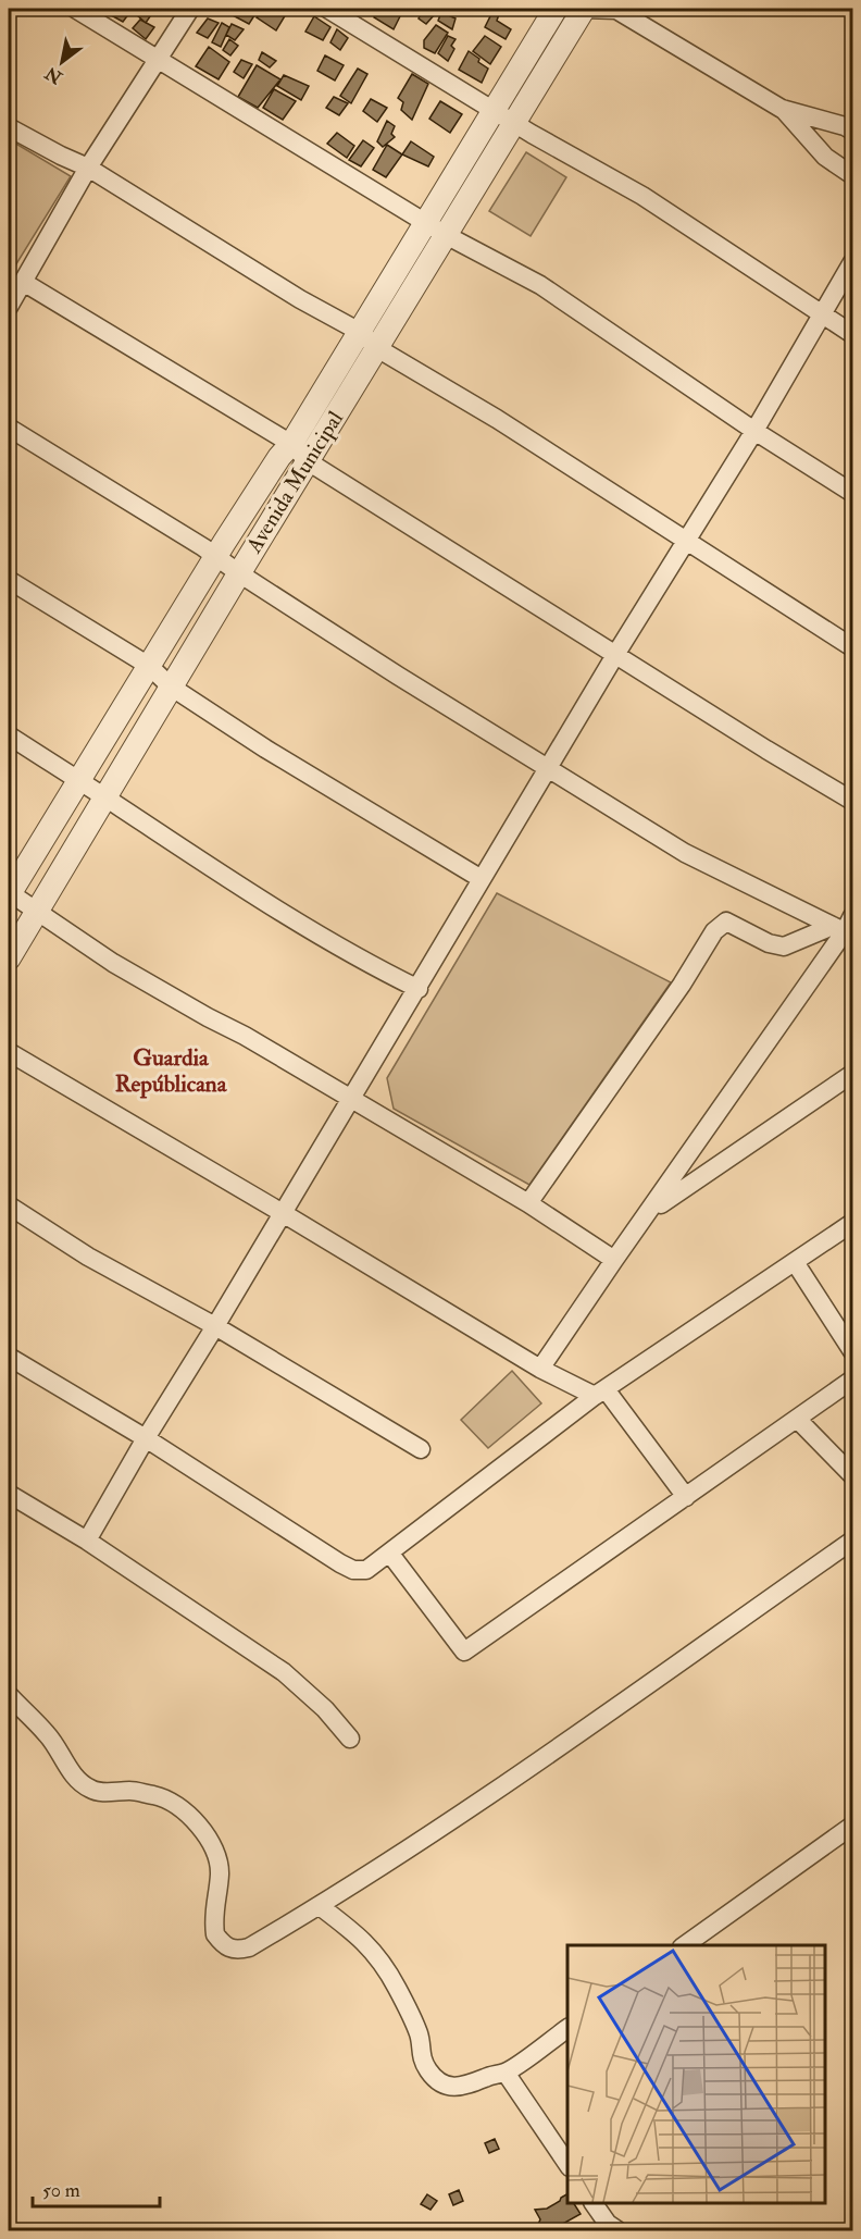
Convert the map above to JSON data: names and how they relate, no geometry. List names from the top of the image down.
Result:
{
  "streets": {
    "street": ["Avenida Municipal"]
  },
  "districts": ["Guardia Repúblicana"],
  "scale_bar": "50 m",
  "north": "bottom left"
}
